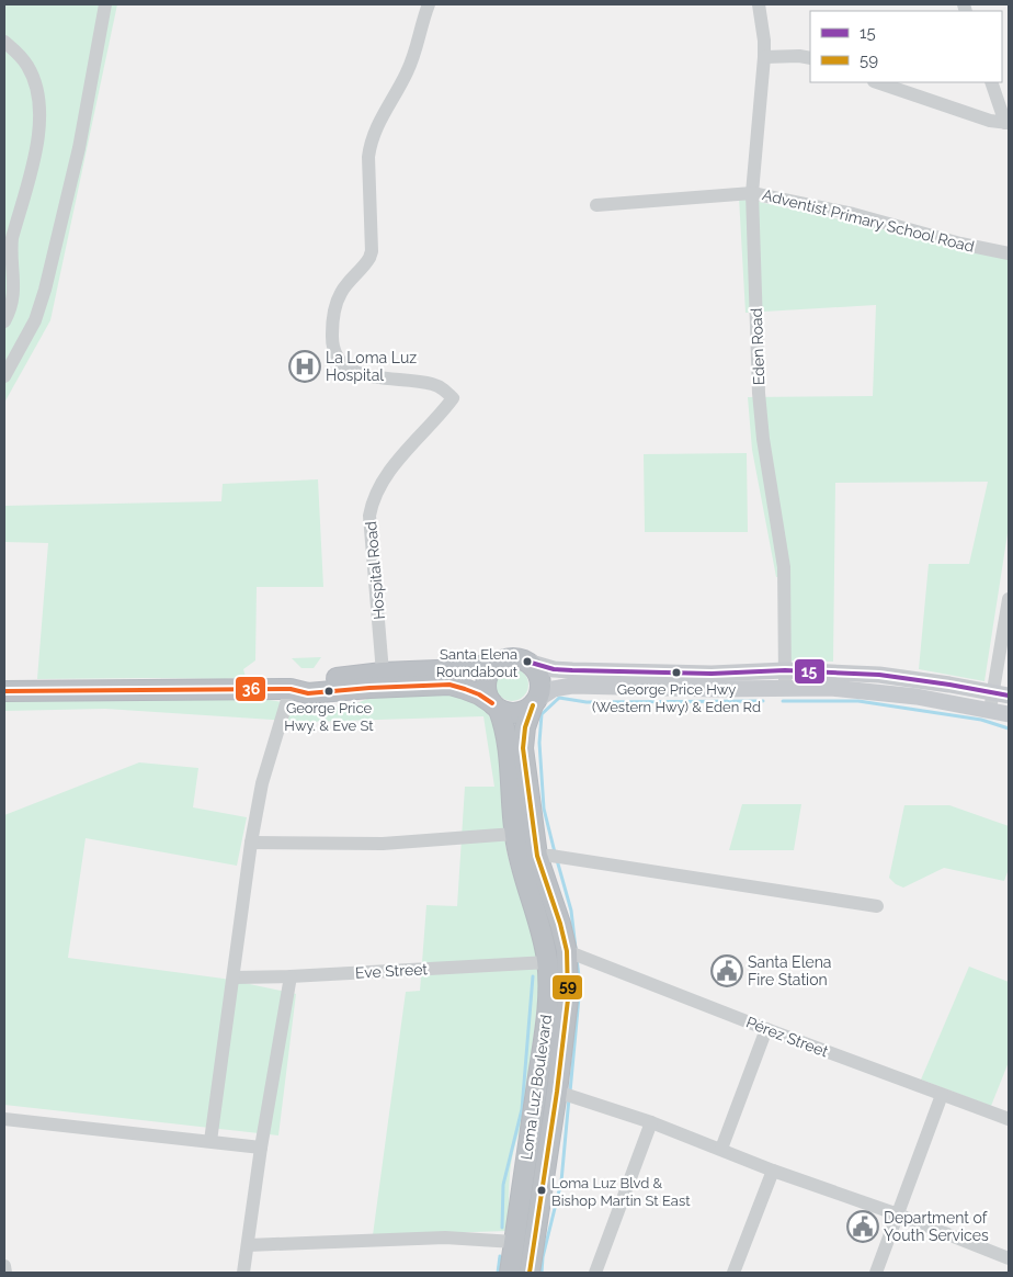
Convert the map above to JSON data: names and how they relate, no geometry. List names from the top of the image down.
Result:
{
  "streets": {
    "highway": ["Loma Luz Boulevard"],
    "street": [
      "Adventist Primary School Road",
      "Eden Road",
      "Hospital Road",
      "Eve Street",
      "Pérez Street"
    ]
  },
  "crossings": [
    ["Adventist Primary School Road", "Eden Road"],
    ["Eve Street", "Loma Luz Boulevard"],
    ["Pérez Street", "Loma Luz Boulevard"]
  ],
  "places": {
    "hospital": ["La Loma Luz Hospital"],
    "other": [
      "Santa Elena Roundabout",
      "George Price Hwy (Western Hwy) & Eden Rd",
      "George Price Hwy. & Eve St",
      "Loma Luz Blvd & Bishop Martin St East"
    ],
    "public building": ["Santa Elena Fire Station", "Department of Youth Services"]
  },
  "lines": ["transit line 15", "transit line 36", "transit line 59"],
  "legend": ["15", "59"]
}
